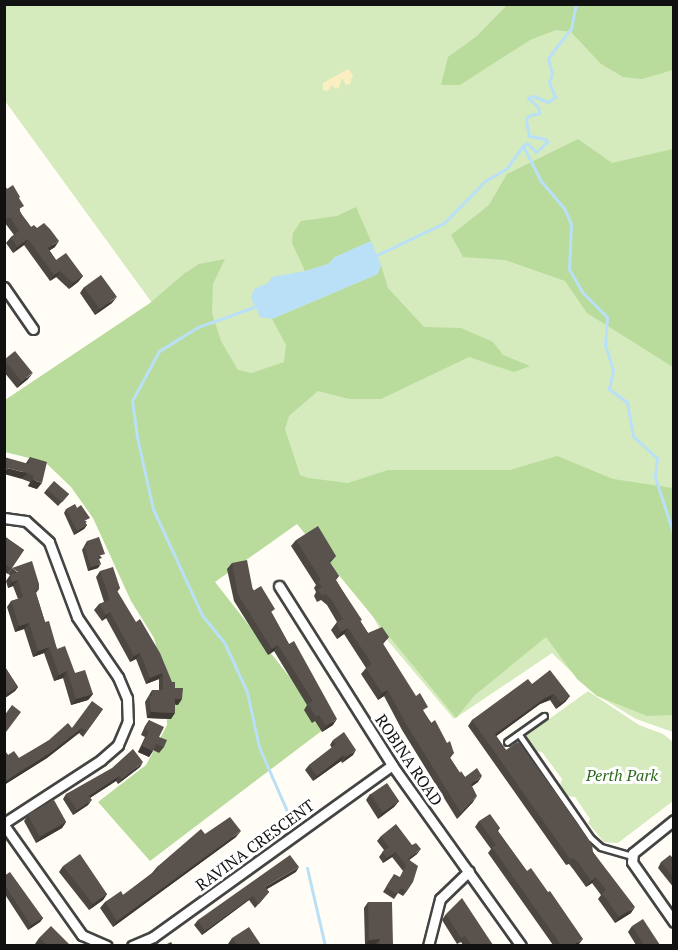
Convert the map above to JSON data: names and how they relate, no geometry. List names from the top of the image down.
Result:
{
  "streets": {
    "street": ["ROBINA ROAD", "RAVINA CRESCENT"]
  },
  "crossings": [
    ["ROBINA ROAD", "RAVINA CRESCENT"]
  ],
  "parks": ["Perth Park"]
}
